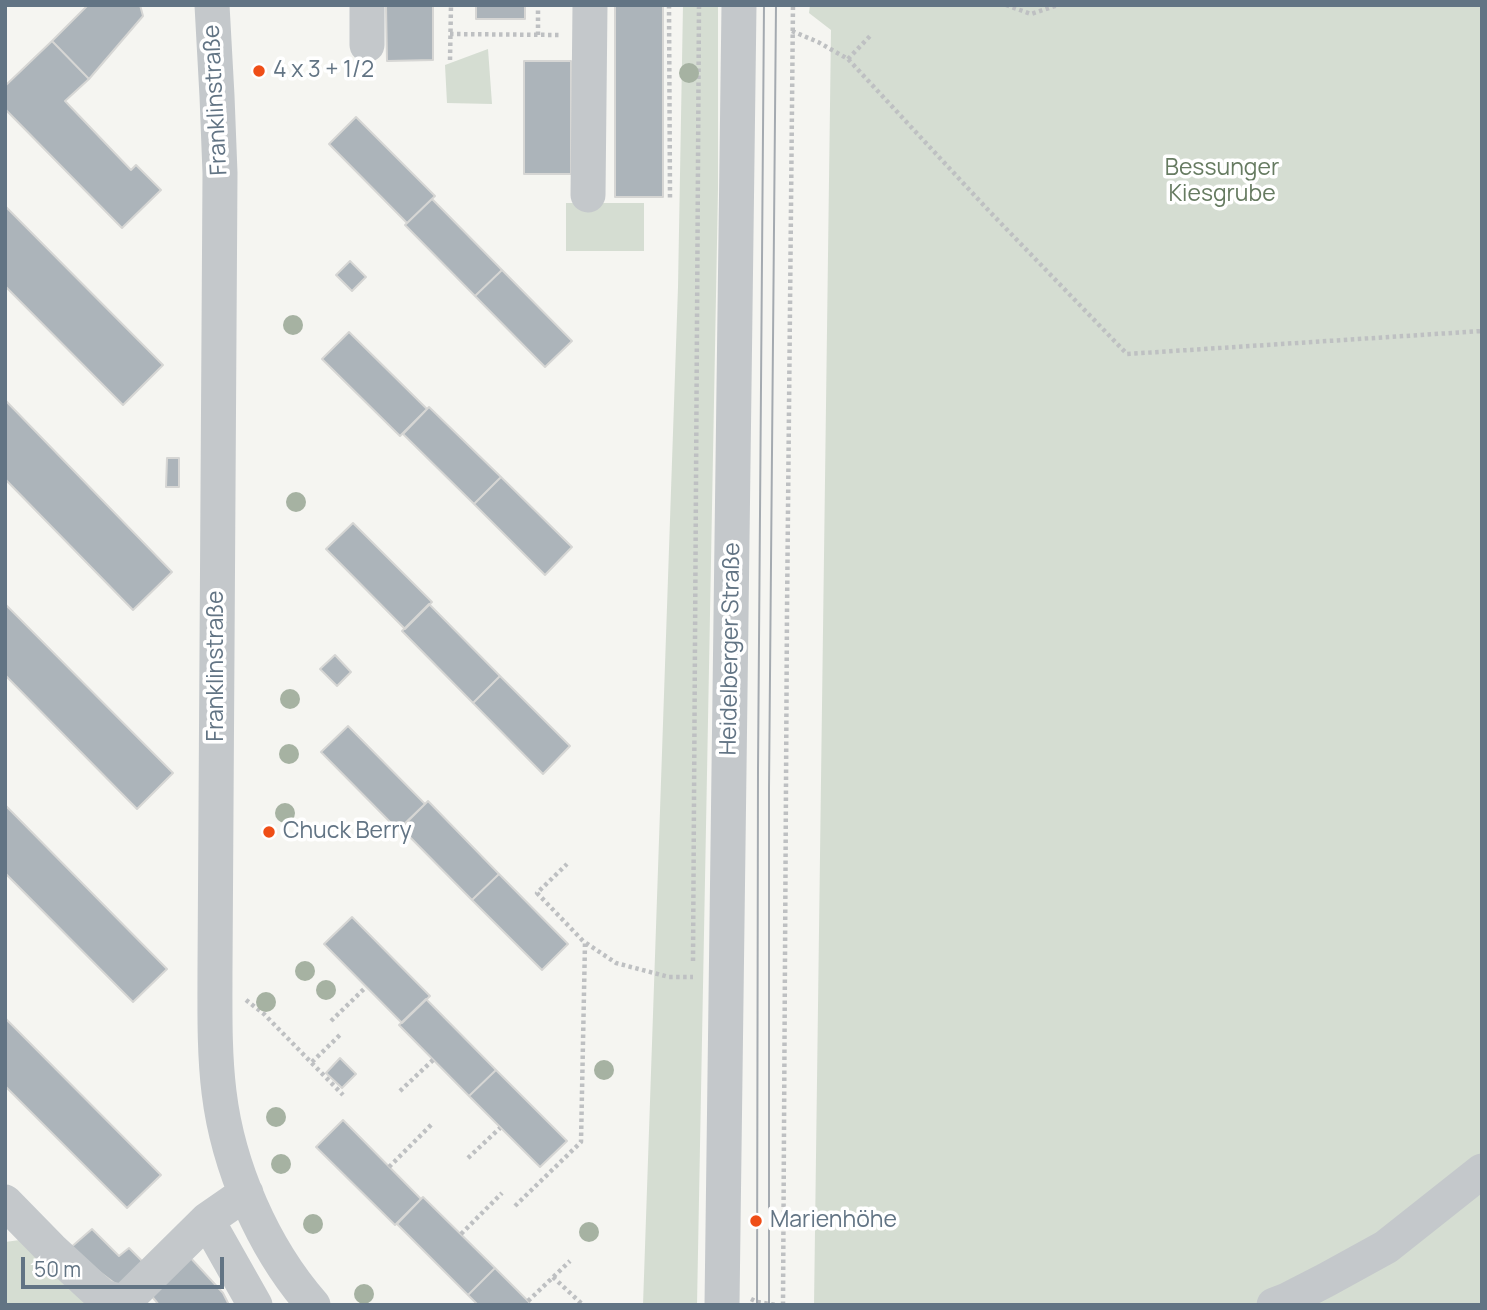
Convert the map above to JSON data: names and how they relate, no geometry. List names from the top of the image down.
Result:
{
  "streets": {
    "street": ["Franklinstraße", "Heidelberger Straße"]
  },
  "parks": ["Bessunger Kiesgrube"],
  "places": ["4 x 3 + 1/2", "Chuck Berry", "Marienhöhe"],
  "scale_bar": "50 m"
}
